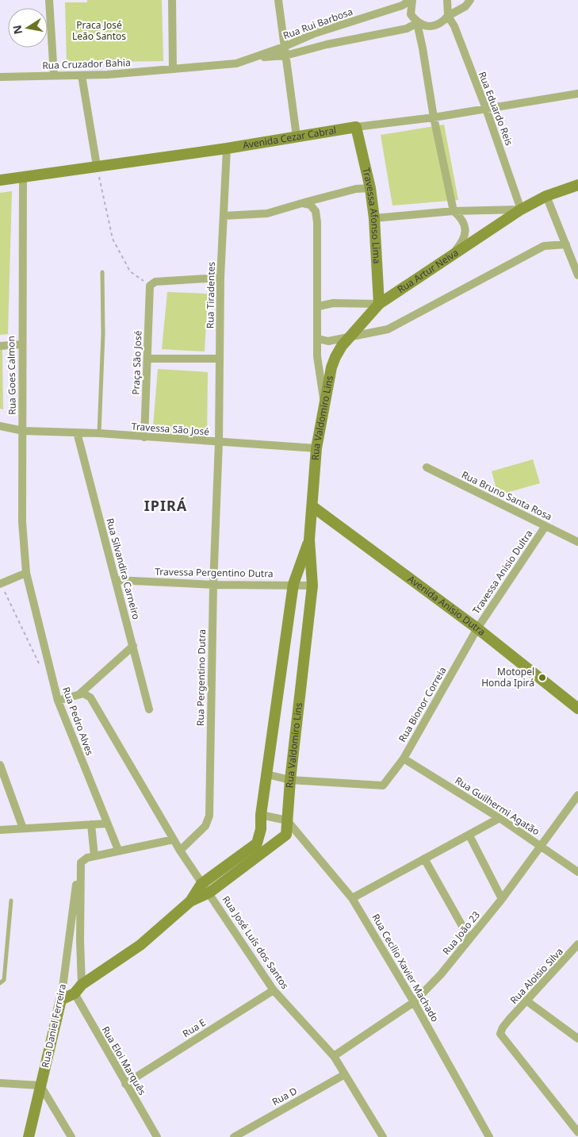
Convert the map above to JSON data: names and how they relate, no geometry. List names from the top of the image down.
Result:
{
  "streets": {
    "main road": [
      "Avenida Cezar Cabral",
      "Travessa Afonso Lima",
      "Rua Artur Neiva",
      "Rua Valdomiro Lins",
      "Avenida Anísio Dutra",
      "Rua Daniel Ferreira"
    ],
    "street": [
      "Rua Rui Barbosa",
      "Rua Cruzador Bahia",
      "Rua Eduardo Reis",
      "Rua Tiradentes",
      "Praça São José",
      "Rua Goes Calmon",
      "Travessa São José",
      "Rua Bruno Santa Rosa",
      "Rua Silvandira Carneiro",
      "Travessa Anisio Dultra",
      "Travessa Pergentino Dutra",
      "Rua Pergentino Dutra",
      "Rua Bionor Correia",
      "Rua Pedro Alves",
      "Rua Guilhermi Agatão",
      "Rua João 23",
      "Rua José Luís dos Santos",
      "Rua Cecilio Xavier Machado",
      "Rua Aloisio Silva",
      "Rua E",
      "Rua Eloi Marquês",
      "Rua D"
    ]
  },
  "crossings": [
    ["Rua Rui Barbosa", "Rua Cruzador Bahia"],
    ["Rua Eduardo Reis", "Avenida Cezar Cabral"],
    ["Rua Eduardo Reis", "Rua Artur Neiva"],
    ["Avenida Cezar Cabral", "Travessa Afonso Lima"],
    ["Avenida Cezar Cabral", "Rua Tiradentes"],
    ["Avenida Cezar Cabral", "Rua Goes Calmon"],
    ["Travessa Afonso Lima", "Rua Artur Neiva"],
    ["Rua Artur Neiva", "Rua Valdomiro Lins"],
    ["Rua Tiradentes", "Travessa São José"],
    ["Rua Tiradentes", "Rua Pergentino Dutra"],
    ["Praça São José", "Travessa São José"],
    ["Rua Goes Calmon", "Travessa São José"],
    ["Rua Goes Calmon", "Rua Pedro Alves"],
    ["Rua Valdomiro Lins", "Travessa São José"],
    ["Rua Valdomiro Lins", "Travessa Pergentino Dutra"],
    ["Rua Valdomiro Lins", "Avenida Anísio Dutra"],
    ["Rua Valdomiro Lins", "Rua Bionor Correia"],
    ["Rua Valdomiro Lins", "Rua José Luís dos Santos"],
    ["Rua Valdomiro Lins", "Rua Cecilio Xavier Machado"],
    ["Rua Valdomiro Lins", "Rua Daniel Ferreira"],
    ["Rua Valdomiro Lins", "Rua Eloi Marquês"],
    ["Travessa São José", "Rua Silvandira Carneiro"],
    ["Travessa São José", "Rua Pergentino Dutra"],
    ["Rua Bruno Santa Rosa", "Travessa Anisio Dultra"],
    ["Rua Silvandira Carneiro", "Travessa Pergentino Dutra"],
    ["Travessa Anisio Dultra", "Avenida Anísio Dutra"],
    ["Travessa Anisio Dultra", "Rua Bionor Correia"],
    ["Travessa Pergentino Dutra", "Rua Pergentino Dutra"],
    ["Avenida Anísio Dutra", "Rua Bionor Correia"],
    ["Rua Bionor Correia", "Rua Guilhermi Agatão"],
    ["Rua Guilhermi Agatão", "Rua João 23"],
    ["Rua João 23", "Rua José Luís dos Santos"],
    ["Rua João 23", "Rua Cecilio Xavier Machado"],
    ["Rua José Luís dos Santos", "Rua E"],
    ["Rua José Luís dos Santos", "Rua D"],
    ["Rua E", "Rua Eloi Marquês"]
  ],
  "districts": ["IPIRÁ"],
  "parks": ["Praca José Leão Santos"],
  "places": ["Motopel Honda Ipirá"],
  "north": "left"
}
